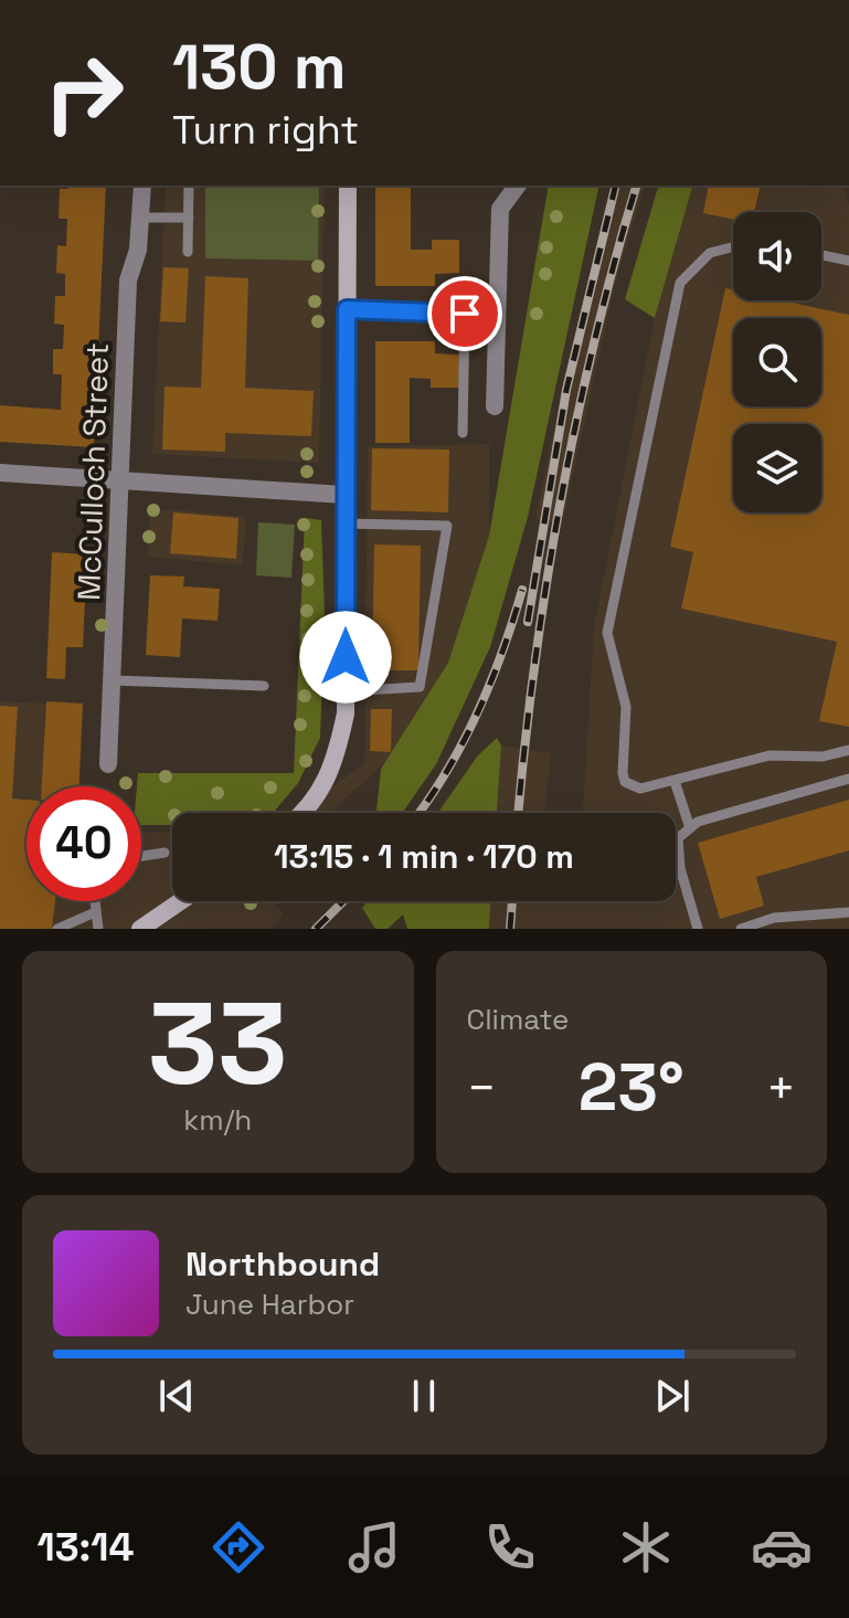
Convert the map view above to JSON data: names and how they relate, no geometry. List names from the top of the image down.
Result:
{
  "streets": {
    "street": ["McCulloch Street"]
  },
  "page": {
    "turn": ["130 m", "Turn right"],
    "limit": "40",
    "trip": "13:15 · 1 min · 170 m",
    "tile": [
      ["33", "km/h"],
      "Climate"
    ],
    "heat": ["−", "23°", "+"],
    "song": ["Northbound", "June Harbor"],
    "tabs": "13:14"
  }
}
